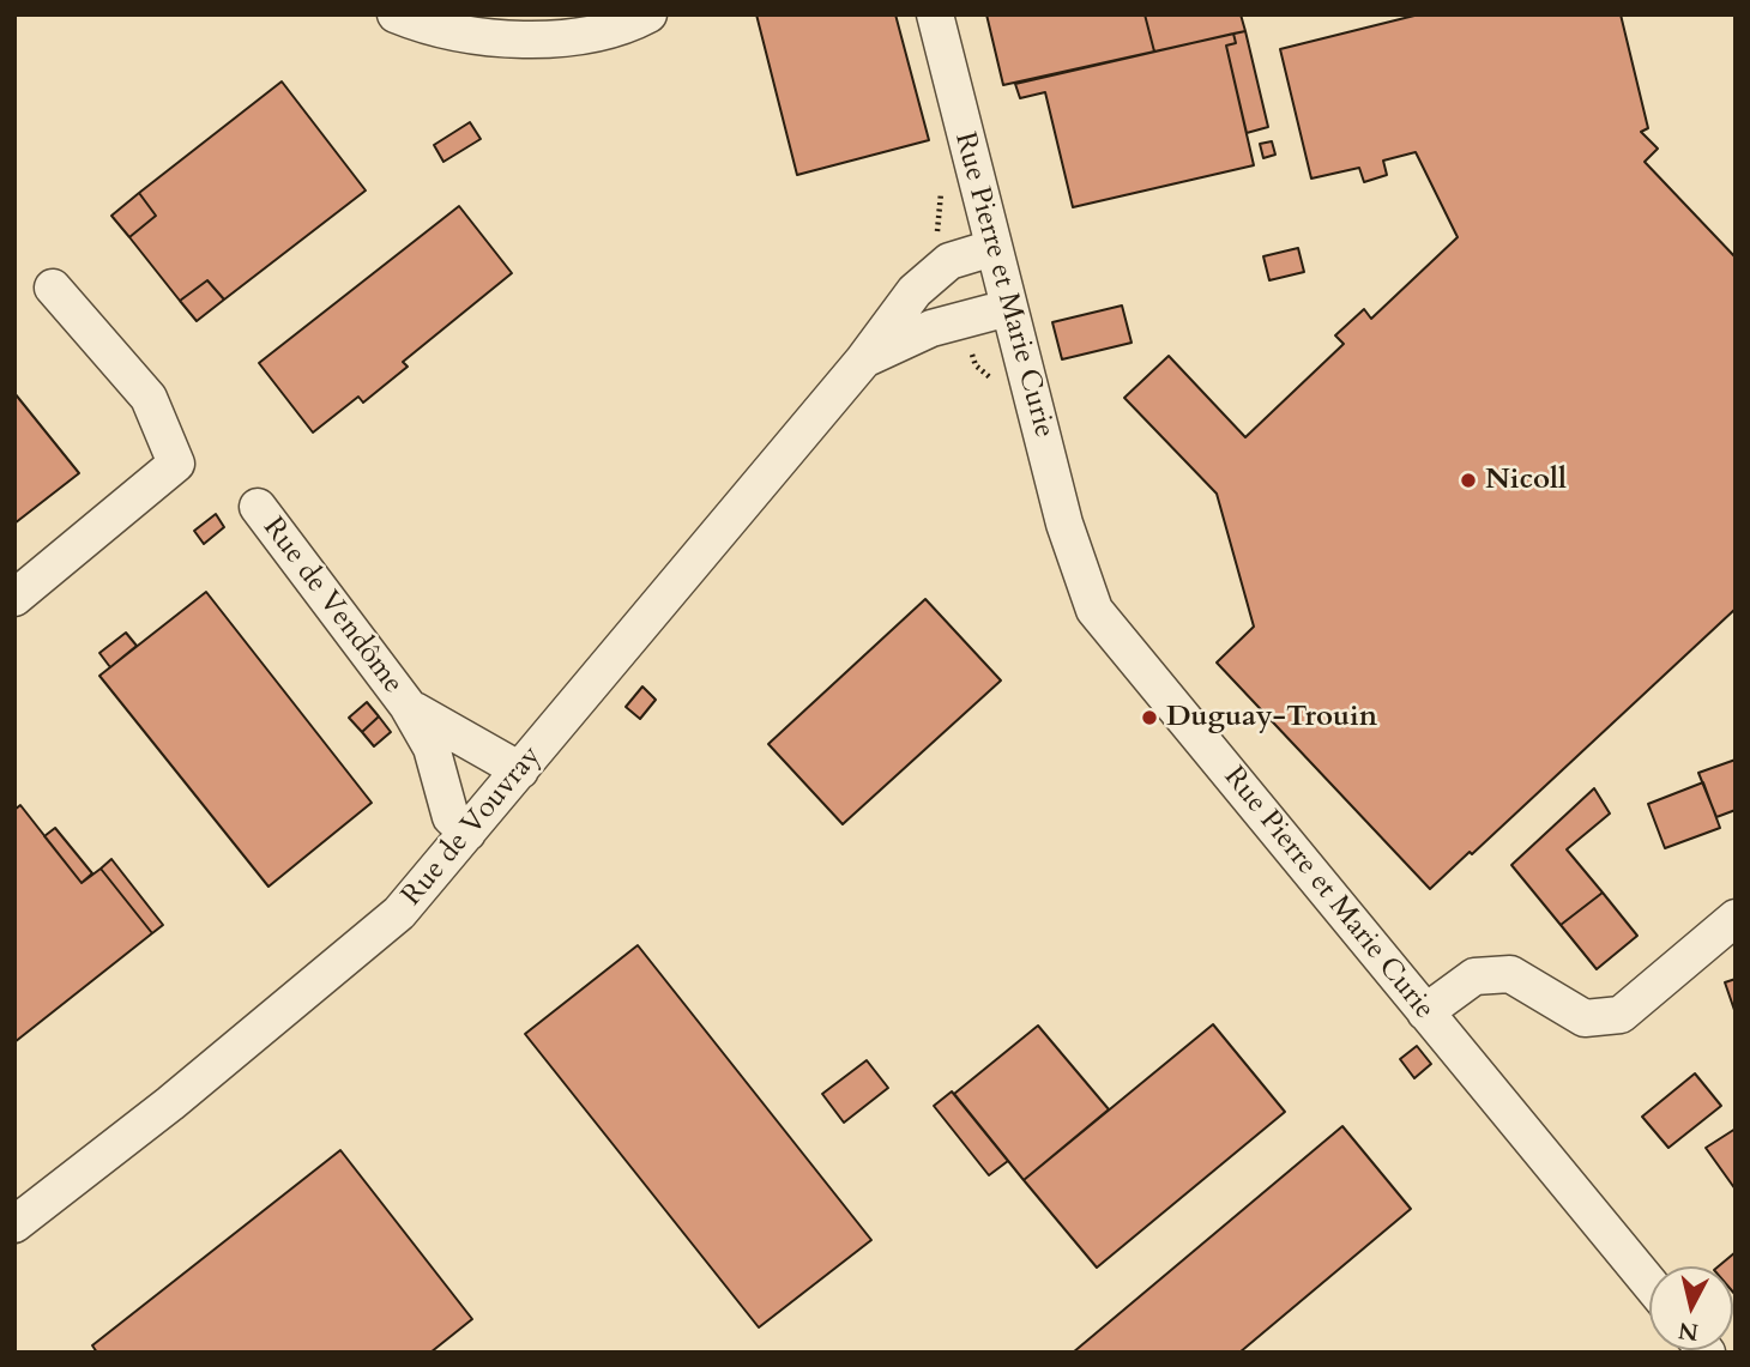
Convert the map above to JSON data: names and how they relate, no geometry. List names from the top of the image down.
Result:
{
  "streets": {
    "street": ["Rue Pierre et Marie Curie", "Rue de Vendôme", "Rue de Vouvray"]
  },
  "crossings": [
    ["Rue Pierre et Marie Curie", "Rue de Vouvray"],
    ["Rue de Vendôme", "Rue de Vouvray"]
  ],
  "places": ["Nicoll", "Duguay-Trouin"],
  "north": "bottom"
}
